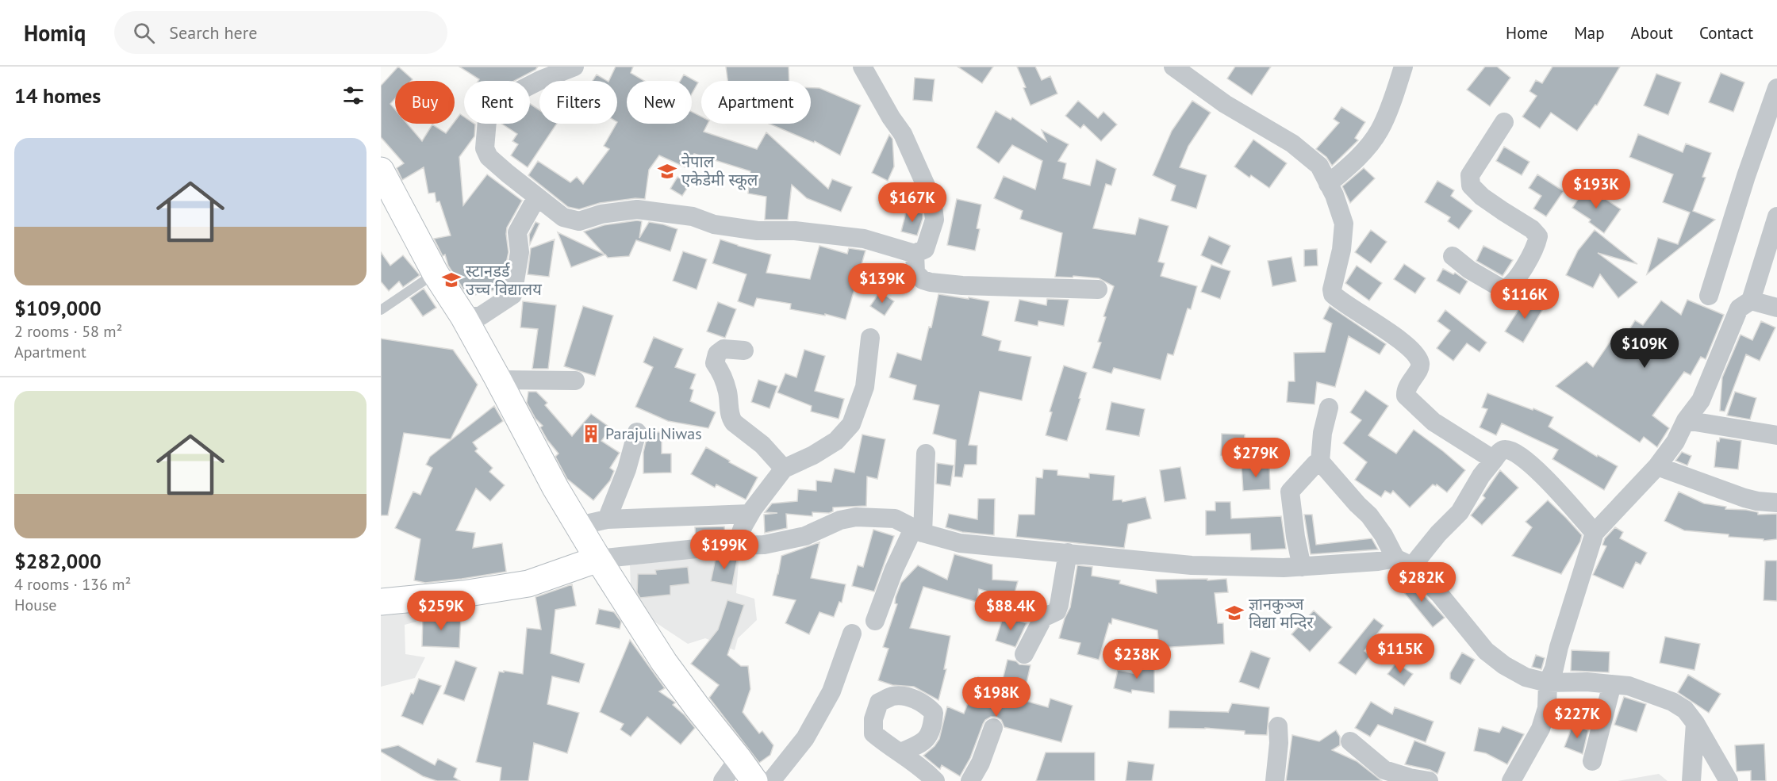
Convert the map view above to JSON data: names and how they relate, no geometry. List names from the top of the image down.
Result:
{
  "places": {
    "school or university": ["नेपाल एकेडेमी स्कूल", "स्टानडर्ड उच्च विद्यालय", "ज्ञानकुञ्‍ज विद्या मन्दिर"],
    "building": ["Parajuli Niwas"]
  },
  "page": {
    "header": "Homiq",
    "search": "Search here",
    "nav": [
      "Home",
      "Map",
      "About",
      "Contact"
    ],
    "heading": "14 homes",
    "chip": [
      "Buy",
      "Rent",
      "Filters",
      "New",
      "Apartment"
    ],
    "list": [
      {
        "name": "$109,000",
        "note": "2 rooms · 58 m² · Apartment"
      },
      {
        "name": "$282,000",
        "note": "4 rooms · 136 m² · House"
      }
    ],
    "price": [
      "$193K",
      "$167K",
      "$139K",
      "$116K",
      "$109K",
      "$279K",
      "$199K",
      "$282K",
      "$259K",
      "$88.4K",
      "$115K",
      "$238K",
      "$198K",
      "$227K"
    ]
  }
}
